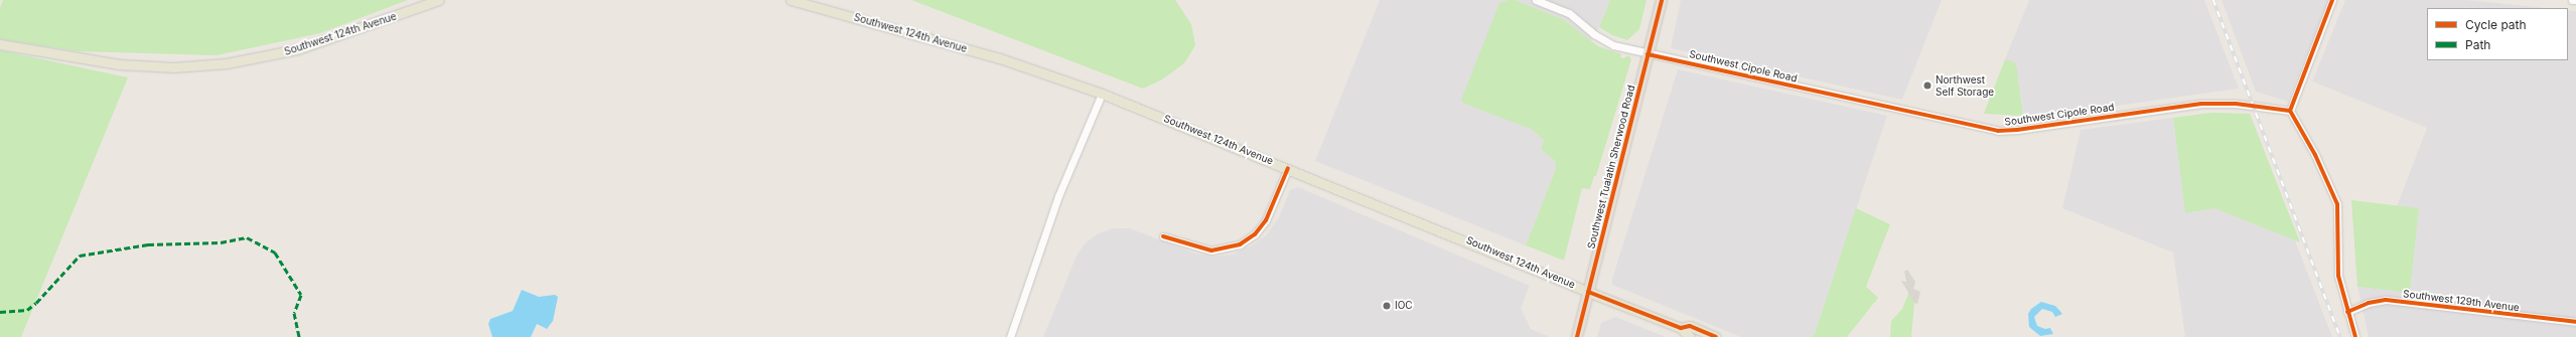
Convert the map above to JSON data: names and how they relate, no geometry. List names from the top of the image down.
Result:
{
  "streets": {
    "highway": ["Southwest Tualatin Sherwood Road"],
    "main road": ["Southwest 124th Avenue"],
    "street": ["Southwest Cipole Road", "Southwest 129th Avenue"]
  },
  "crossings": [
    ["Southwest 124th Avenue", "Southwest Tualatin Sherwood Road"],
    ["Southwest Cipole Road", "Southwest Tualatin Sherwood Road"]
  ],
  "places": ["Northwest Self Storage", "IOC"],
  "legend": ["Cycle path", "Path"]
}
